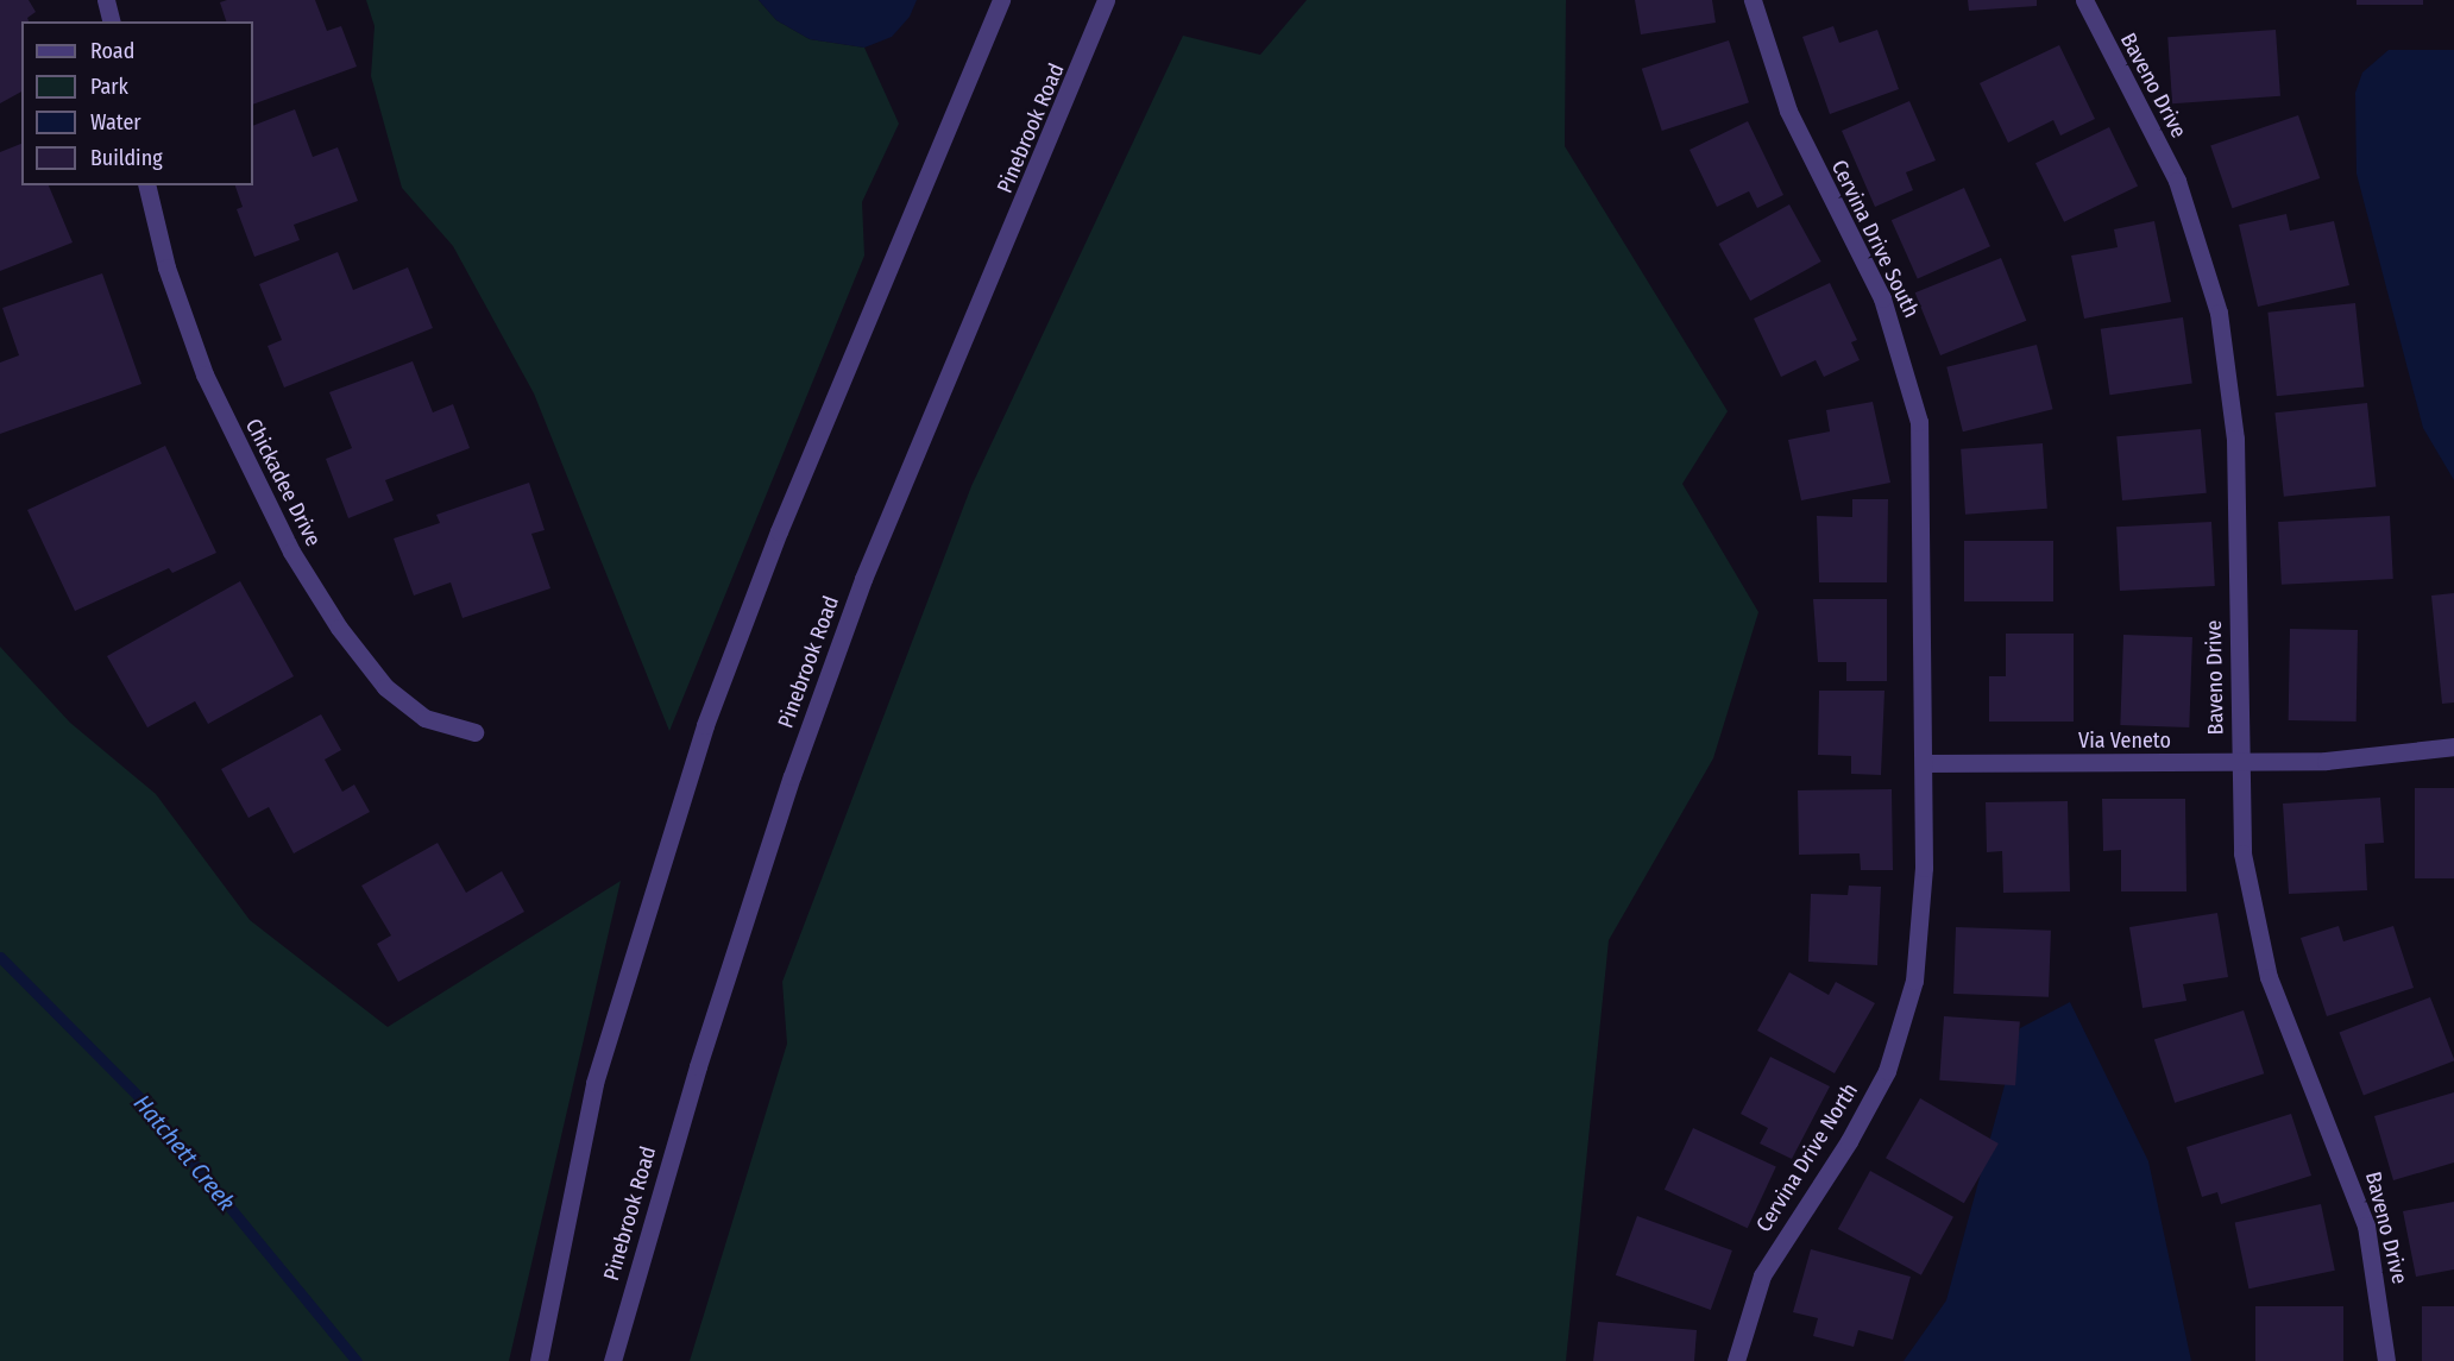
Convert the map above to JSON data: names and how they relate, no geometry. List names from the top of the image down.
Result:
{
  "streets": {
    "street": [
      "Baveno Drive",
      "Pinebrook Road",
      "Cervina Drive South",
      "Chickadee Drive",
      "Via Veneto",
      "Cervina Drive North"
    ]
  },
  "crossings": [
    ["Baveno Drive", "Via Veneto"],
    ["Cervina Drive South", "Via Veneto"],
    ["Cervina Drive South", "Cervina Drive North"],
    ["Via Veneto", "Cervina Drive North"]
  ],
  "water": ["Hatchett Creek"],
  "legend": [
    "Road",
    "Park",
    "Water",
    "Building"
  ]
}
